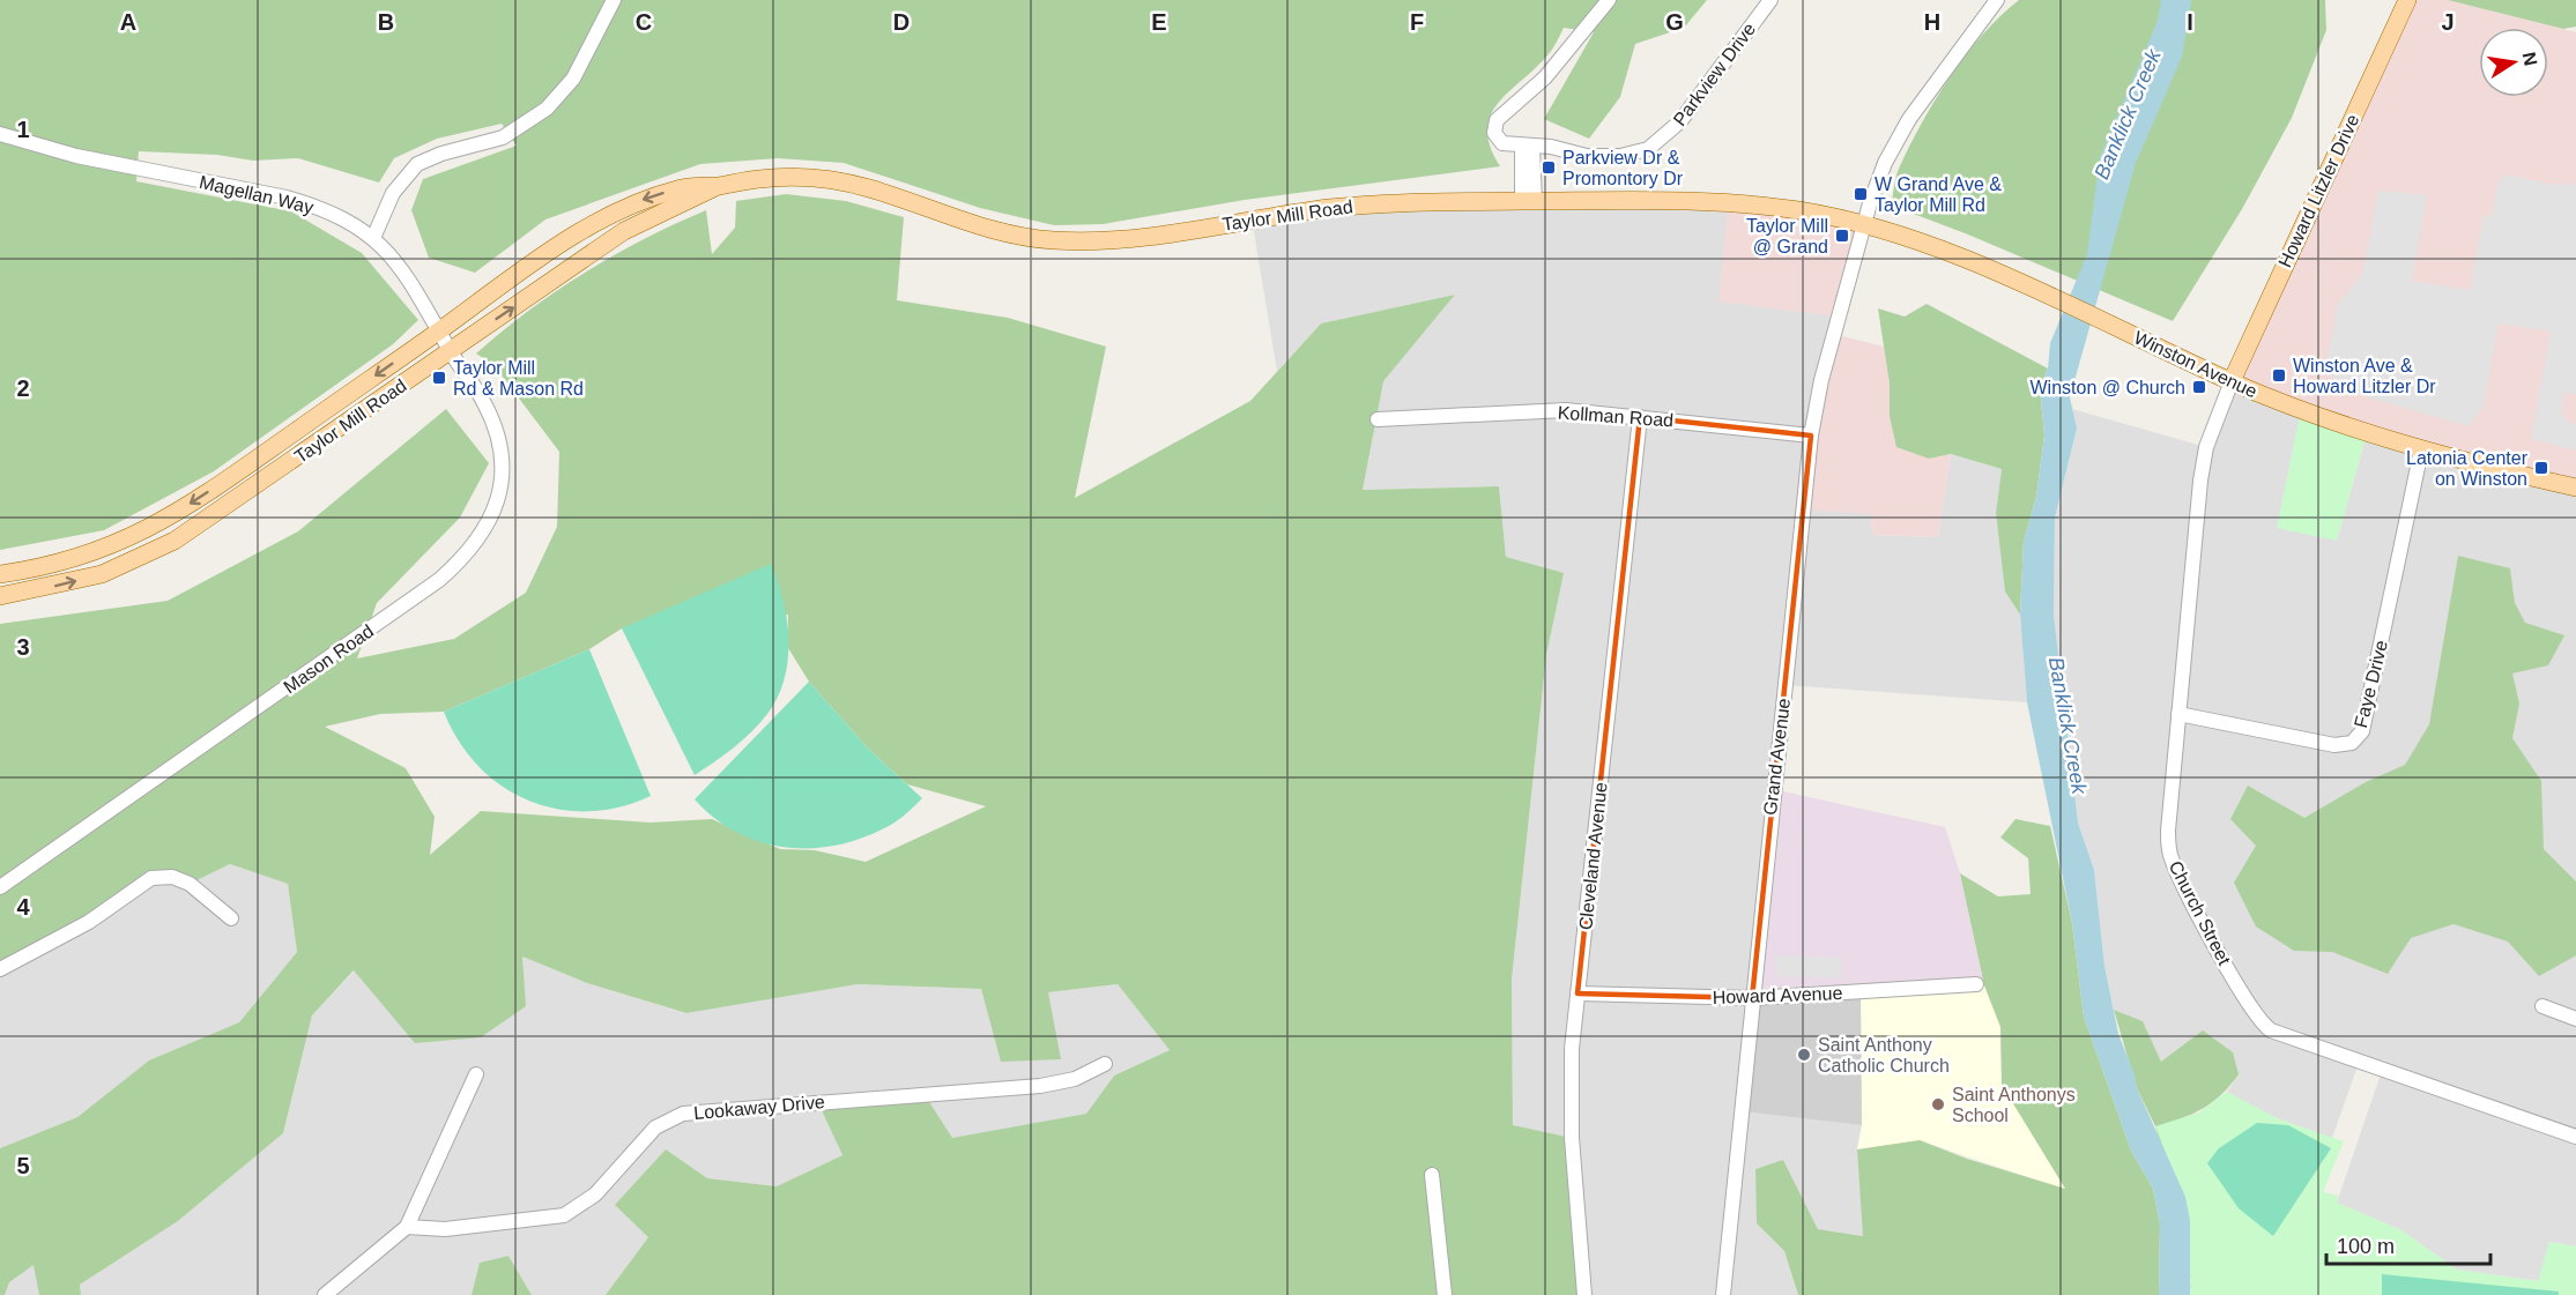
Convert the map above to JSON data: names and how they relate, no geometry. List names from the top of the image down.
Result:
{
  "streets": {
    "main road": ["Howard Litzler Drive", "Taylor Mill Road", "Winston Avenue"],
    "street": [
      "Parkview Drive",
      "Magellan Way",
      "Kollman Road",
      "Mason Road",
      "Faye Drive",
      "Grand Avenue",
      "Cleveland Avenue",
      "Church Street",
      "Howard Avenue",
      "Lookaway Drive"
    ]
  },
  "crossings": [
    ["Howard Litzler Drive", "Winston Avenue"],
    ["Howard Litzler Drive", "Church Street"],
    ["Magellan Way", "Taylor Mill Road"],
    ["Magellan Way", "Mason Road"],
    ["Taylor Mill Road", "Winston Avenue"],
    ["Taylor Mill Road", "Mason Road"],
    ["Taylor Mill Road", "Grand Avenue"],
    ["Winston Avenue", "Faye Drive"],
    ["Winston Avenue", "Grand Avenue"],
    ["Winston Avenue", "Church Street"],
    ["Kollman Road", "Grand Avenue"],
    ["Kollman Road", "Cleveland Avenue"],
    ["Faye Drive", "Church Street"],
    ["Grand Avenue", "Howard Avenue"],
    ["Cleveland Avenue", "Howard Avenue"]
  ],
  "water": ["Banklick Creek"],
  "places": {
    "transit": [
      "Parkview Dr & Promontory Dr",
      "W Grand Ave & Taylor Mill Rd",
      "Taylor Mill @ Grand",
      "Winston Ave & Howard Litzler Dr",
      "Taylor Mill Rd & Mason Rd",
      "Winston @ Church",
      "Latonia Center on Winston"
    ],
    "other": ["Saint Anthony Catholic Church", "Saint Anthonys School"]
  },
  "scale_bar": "100 m",
  "north": "right",
  "grid": {
    "columns": [
      "A",
      "B",
      "C",
      "D",
      "E",
      "F",
      "G",
      "H",
      "I",
      "J"
    ],
    "rows": [
      "1",
      "2",
      "3",
      "4",
      "5"
    ]
  }
}
